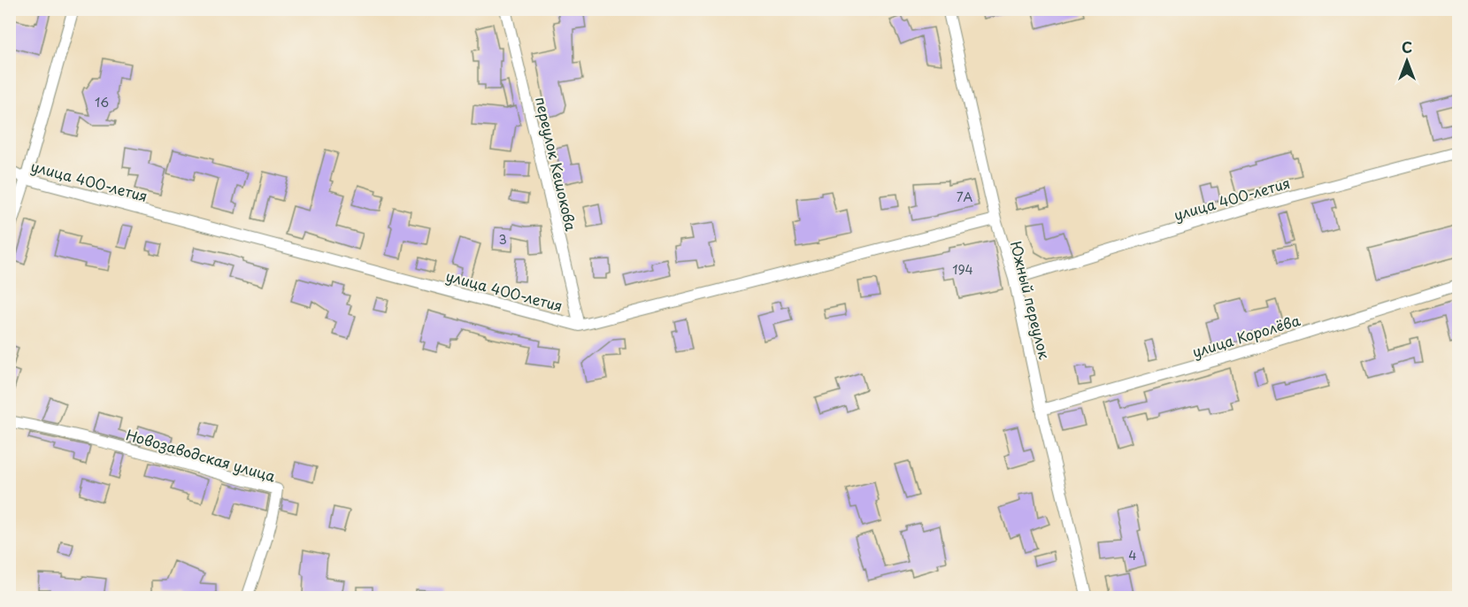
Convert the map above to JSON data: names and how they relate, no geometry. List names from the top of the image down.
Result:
{
  "streets": {
    "street": [
      "переулок Кешокова",
      "улица 400-летия",
      "Южный переулок",
      "улица Королёва",
      "Новозаводская улица"
    ]
  },
  "crossings": [
    ["переулок Кешокова", "улица 400-летия"],
    ["улица 400-летия", "Южный переулок"],
    ["Южный переулок", "улица Королёва"]
  ],
  "house_numbers": [
    "16",
    "7А",
    "3",
    "194",
    "4"
  ],
  "north": "top"
}
